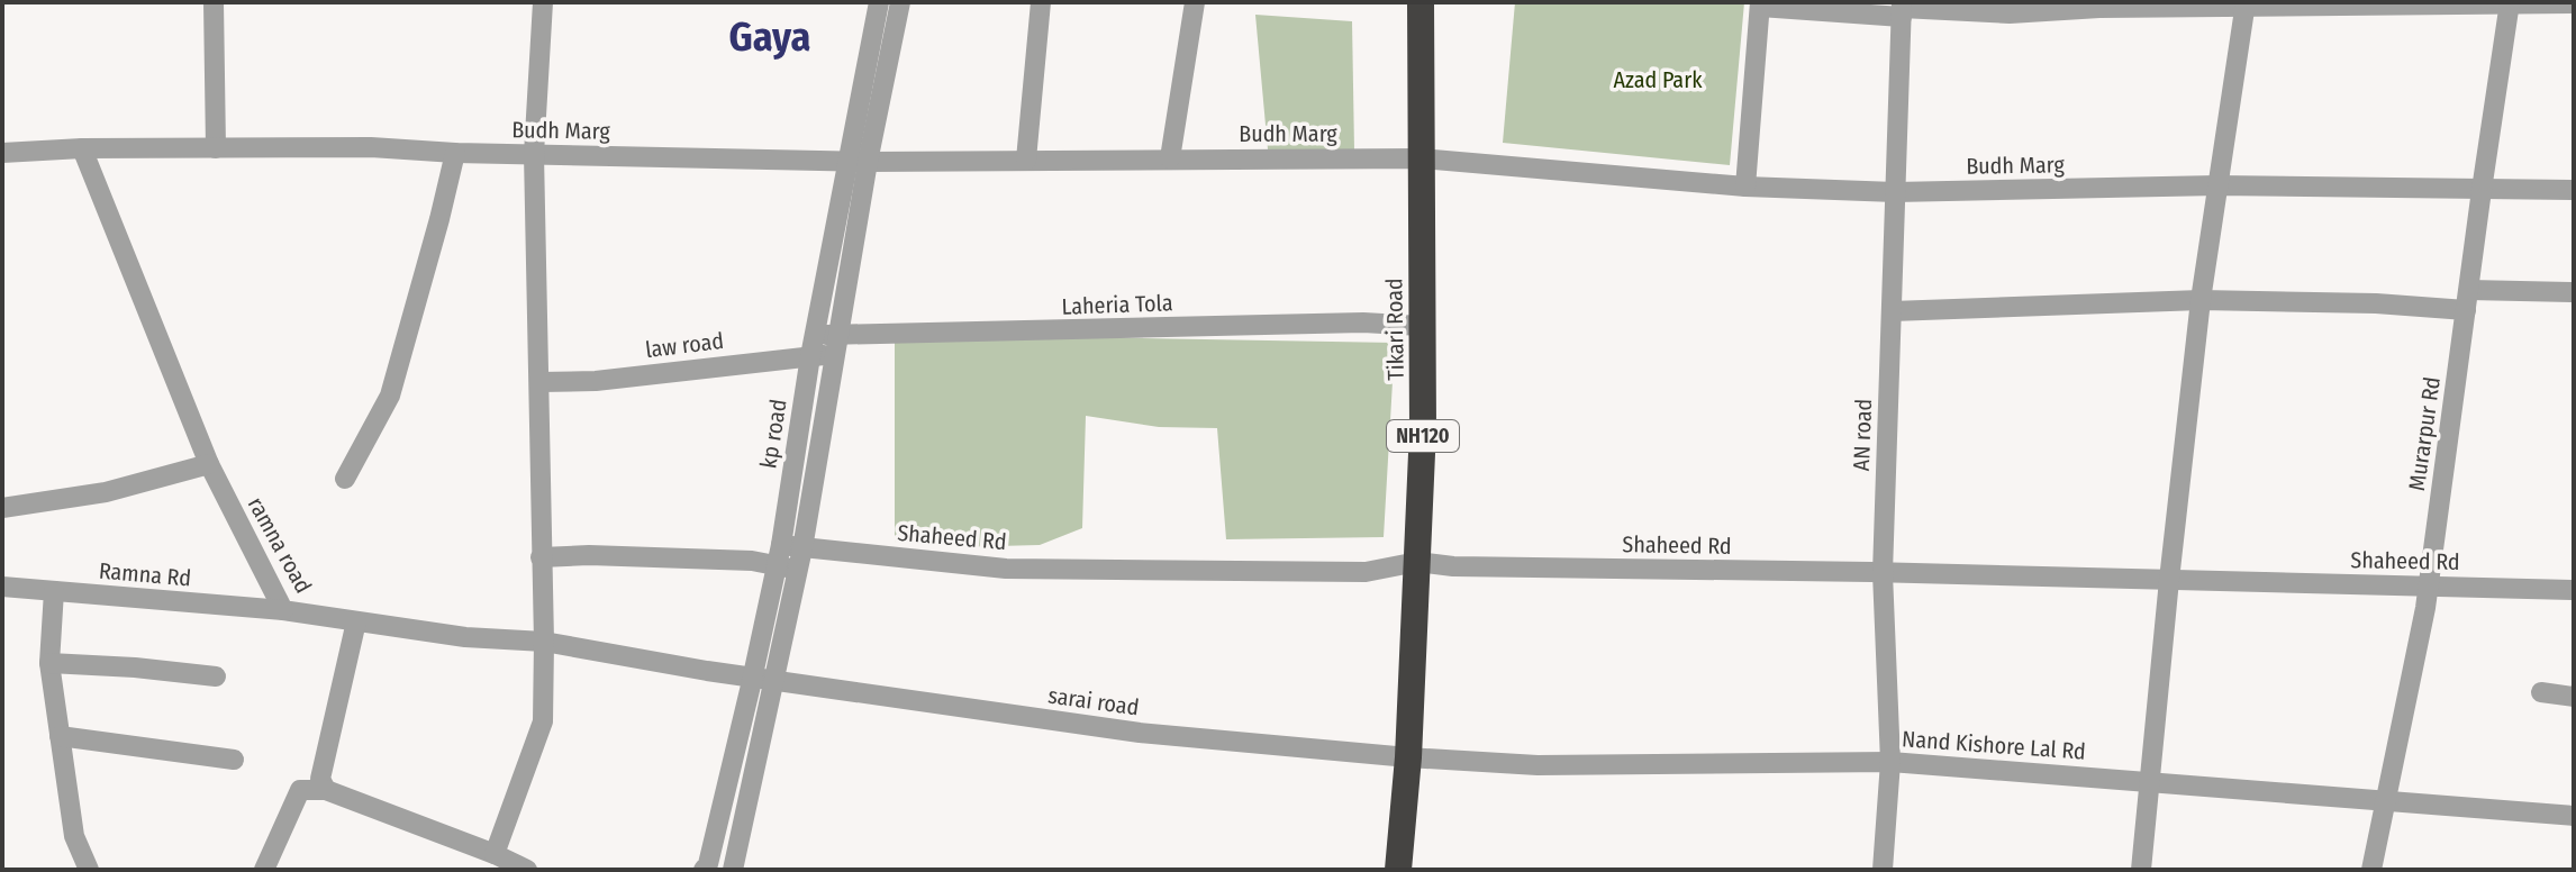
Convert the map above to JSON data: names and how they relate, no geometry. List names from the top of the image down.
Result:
{
  "streets": {
    "highway": ["Tikari Road", "NH120"],
    "street": [
      "Budh Marg",
      "Laheria Tola",
      "law road",
      "kp road",
      "Murarpur Rd",
      "AN road",
      "Shaheed Rd",
      "ramna road",
      "Ramna Rd",
      "sarai road",
      "Nand Kishore Lal Rd"
    ]
  },
  "crossings": [
    ["Budh Marg", "Tikari Road"],
    ["Budh Marg", "kp road"],
    ["Budh Marg", "Murarpur Rd"],
    ["Budh Marg", "AN road"],
    ["Budh Marg", "ramna road"],
    ["Laheria Tola", "Tikari Road"],
    ["Laheria Tola", "law road"],
    ["Laheria Tola", "kp road"],
    ["Tikari Road", "Shaheed Rd"],
    ["Tikari Road", "sarai road"],
    ["Tikari Road", "Nand Kishore Lal Rd"],
    ["law road", "kp road"],
    ["kp road", "Shaheed Rd"],
    ["kp road", "ramna road"],
    ["kp road", "sarai road"],
    ["Murarpur Rd", "Shaheed Rd"],
    ["Murarpur Rd", "Nand Kishore Lal Rd"],
    ["AN road", "Shaheed Rd"],
    ["AN road", "Nand Kishore Lal Rd"],
    ["ramna road", "Ramna Rd"],
    ["ramna road", "sarai road"],
    ["sarai road", "Nand Kishore Lal Rd"]
  ],
  "districts": ["Gaya"],
  "parks": ["Azad Park"]
}
